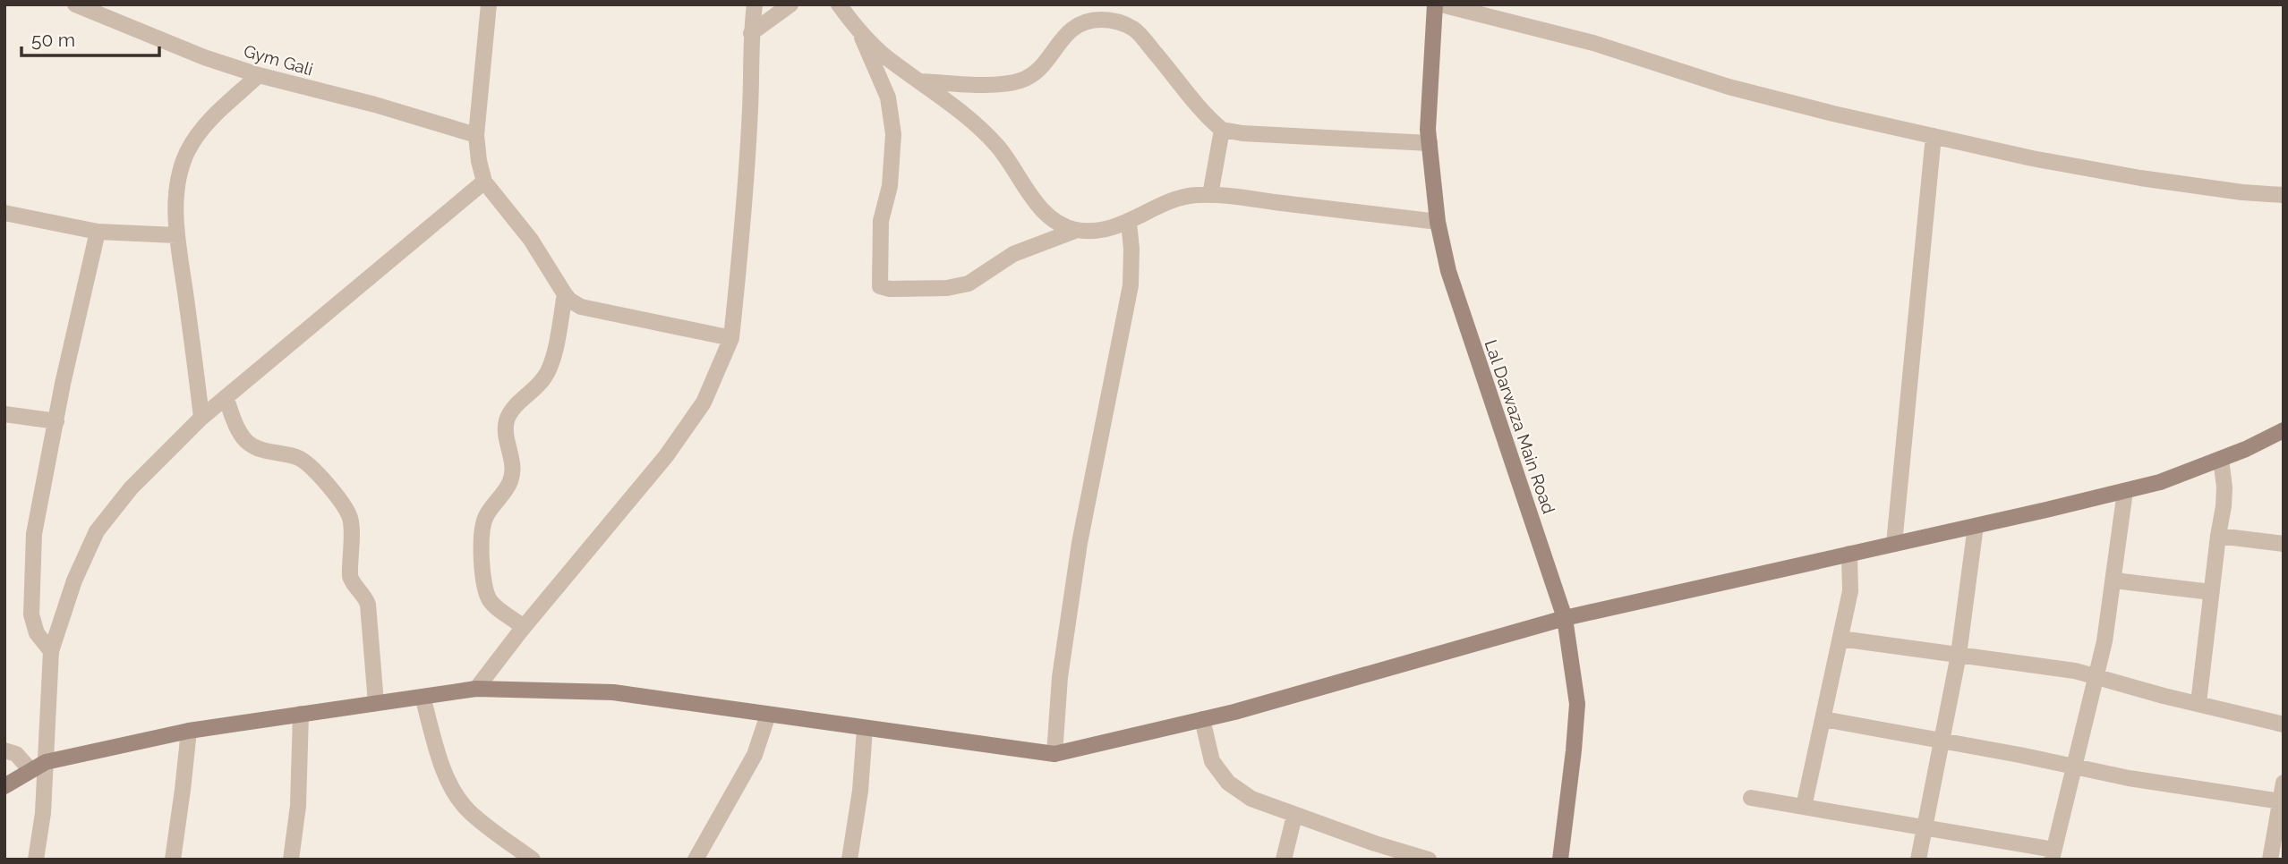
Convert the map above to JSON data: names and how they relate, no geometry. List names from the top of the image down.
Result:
{
  "streets": {
    "street": ["Gym Gali", "Lal Darwaza Main Road"]
  },
  "scale_bar": "50 m"
}
